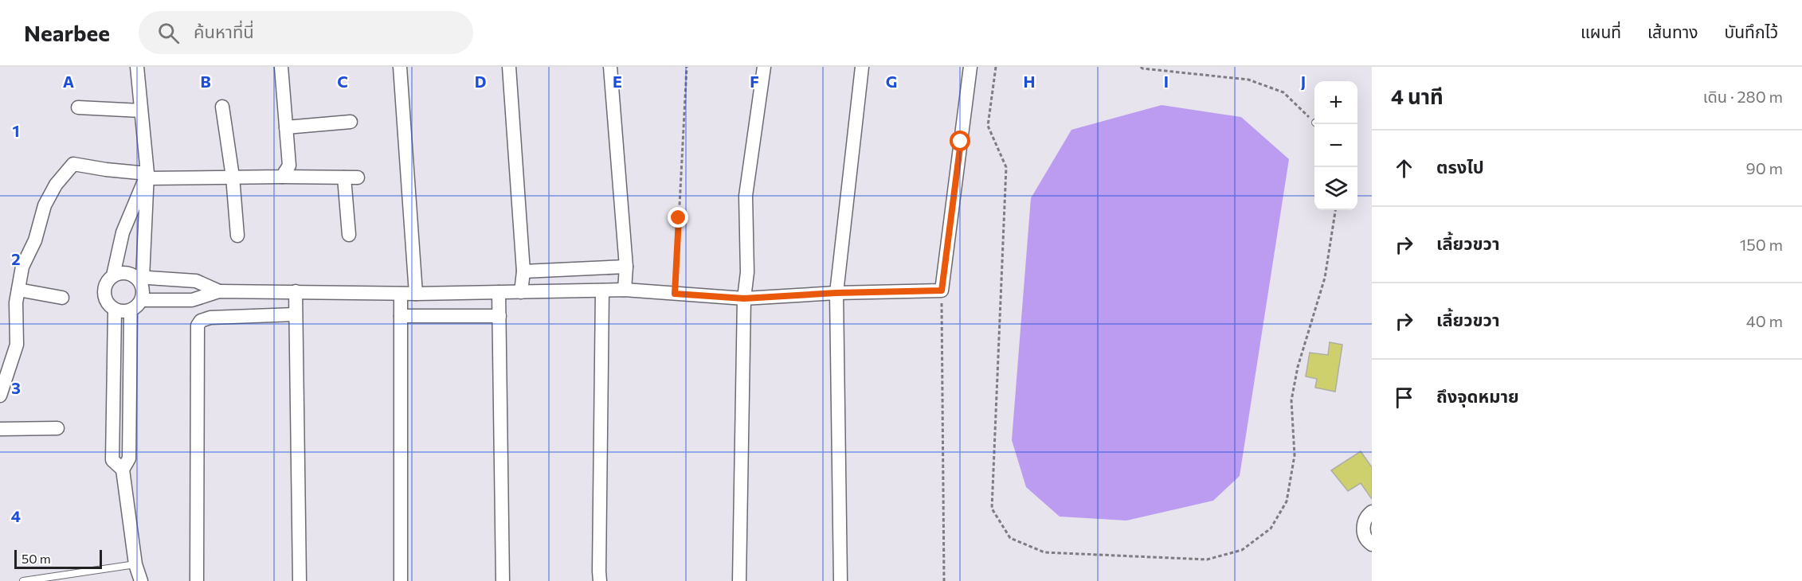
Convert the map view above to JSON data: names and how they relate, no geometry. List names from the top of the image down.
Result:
{
  "scale_bar": "50 m",
  "page": {
    "header": "Nearbee",
    "search": "ค้นหาที่นี่",
    "nav": ["แผนที่", "เส้นทาง", "บันทึกไว้"],
    "heading": ["4 นาที", "เดิน · 280 m"],
    "map_buttons": ["+", "−"],
    "list": [
      ["ตรงไป", "90 m"],
      ["เลี้ยวขวา", "150 m"],
      ["เลี้ยวขวา", "40 m"],
      "ถึงจุดหมาย"
    ],
    "scale": "50 m"
  },
  "grid": {
    "columns": [
      "A",
      "B",
      "C",
      "D",
      "E",
      "F",
      "G",
      "H",
      "I",
      "J"
    ],
    "rows": [
      "1",
      "2",
      "3",
      "4"
    ]
  }
}
